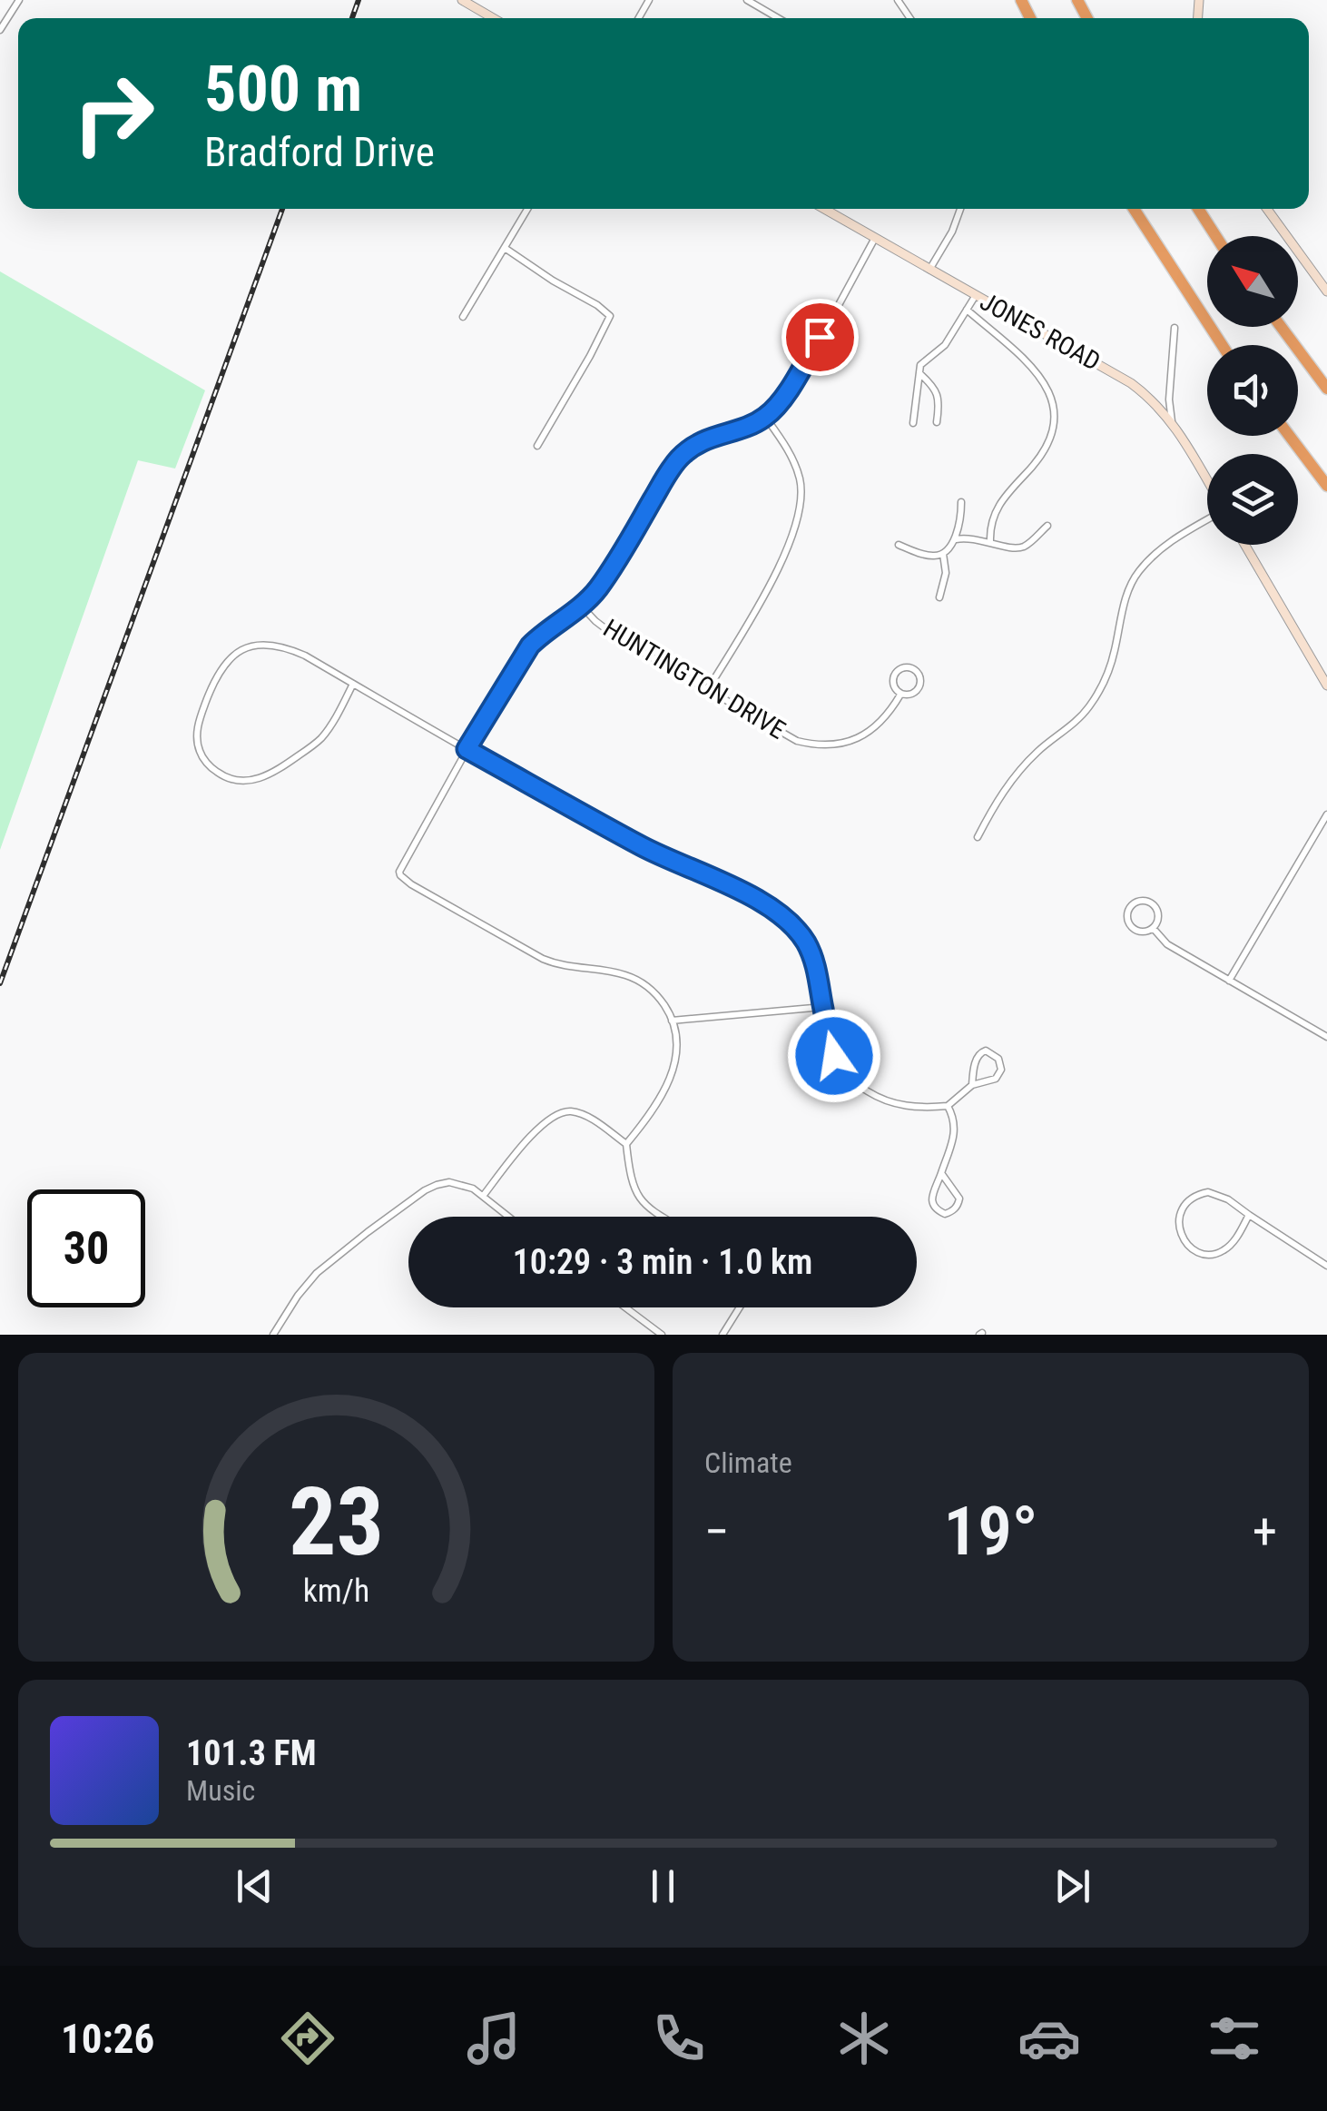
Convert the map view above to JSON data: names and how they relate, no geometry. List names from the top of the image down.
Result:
{
  "streets": {
    "street": ["JONES ROAD", "HUNTINGTON DRIVE"]
  },
  "north": "top left",
  "page": {
    "turn": ["500 m", "Bradford Drive"],
    "limit": "30",
    "trip": "10:29 · 3 min · 1.0 km",
    "tile": "Climate",
    "heat": ["−", "19°", "+"],
    "song": ["101.3 FM", "Music"],
    "tabs": "10:26",
    "gauge": ["23", "km/h"]
  }
}
